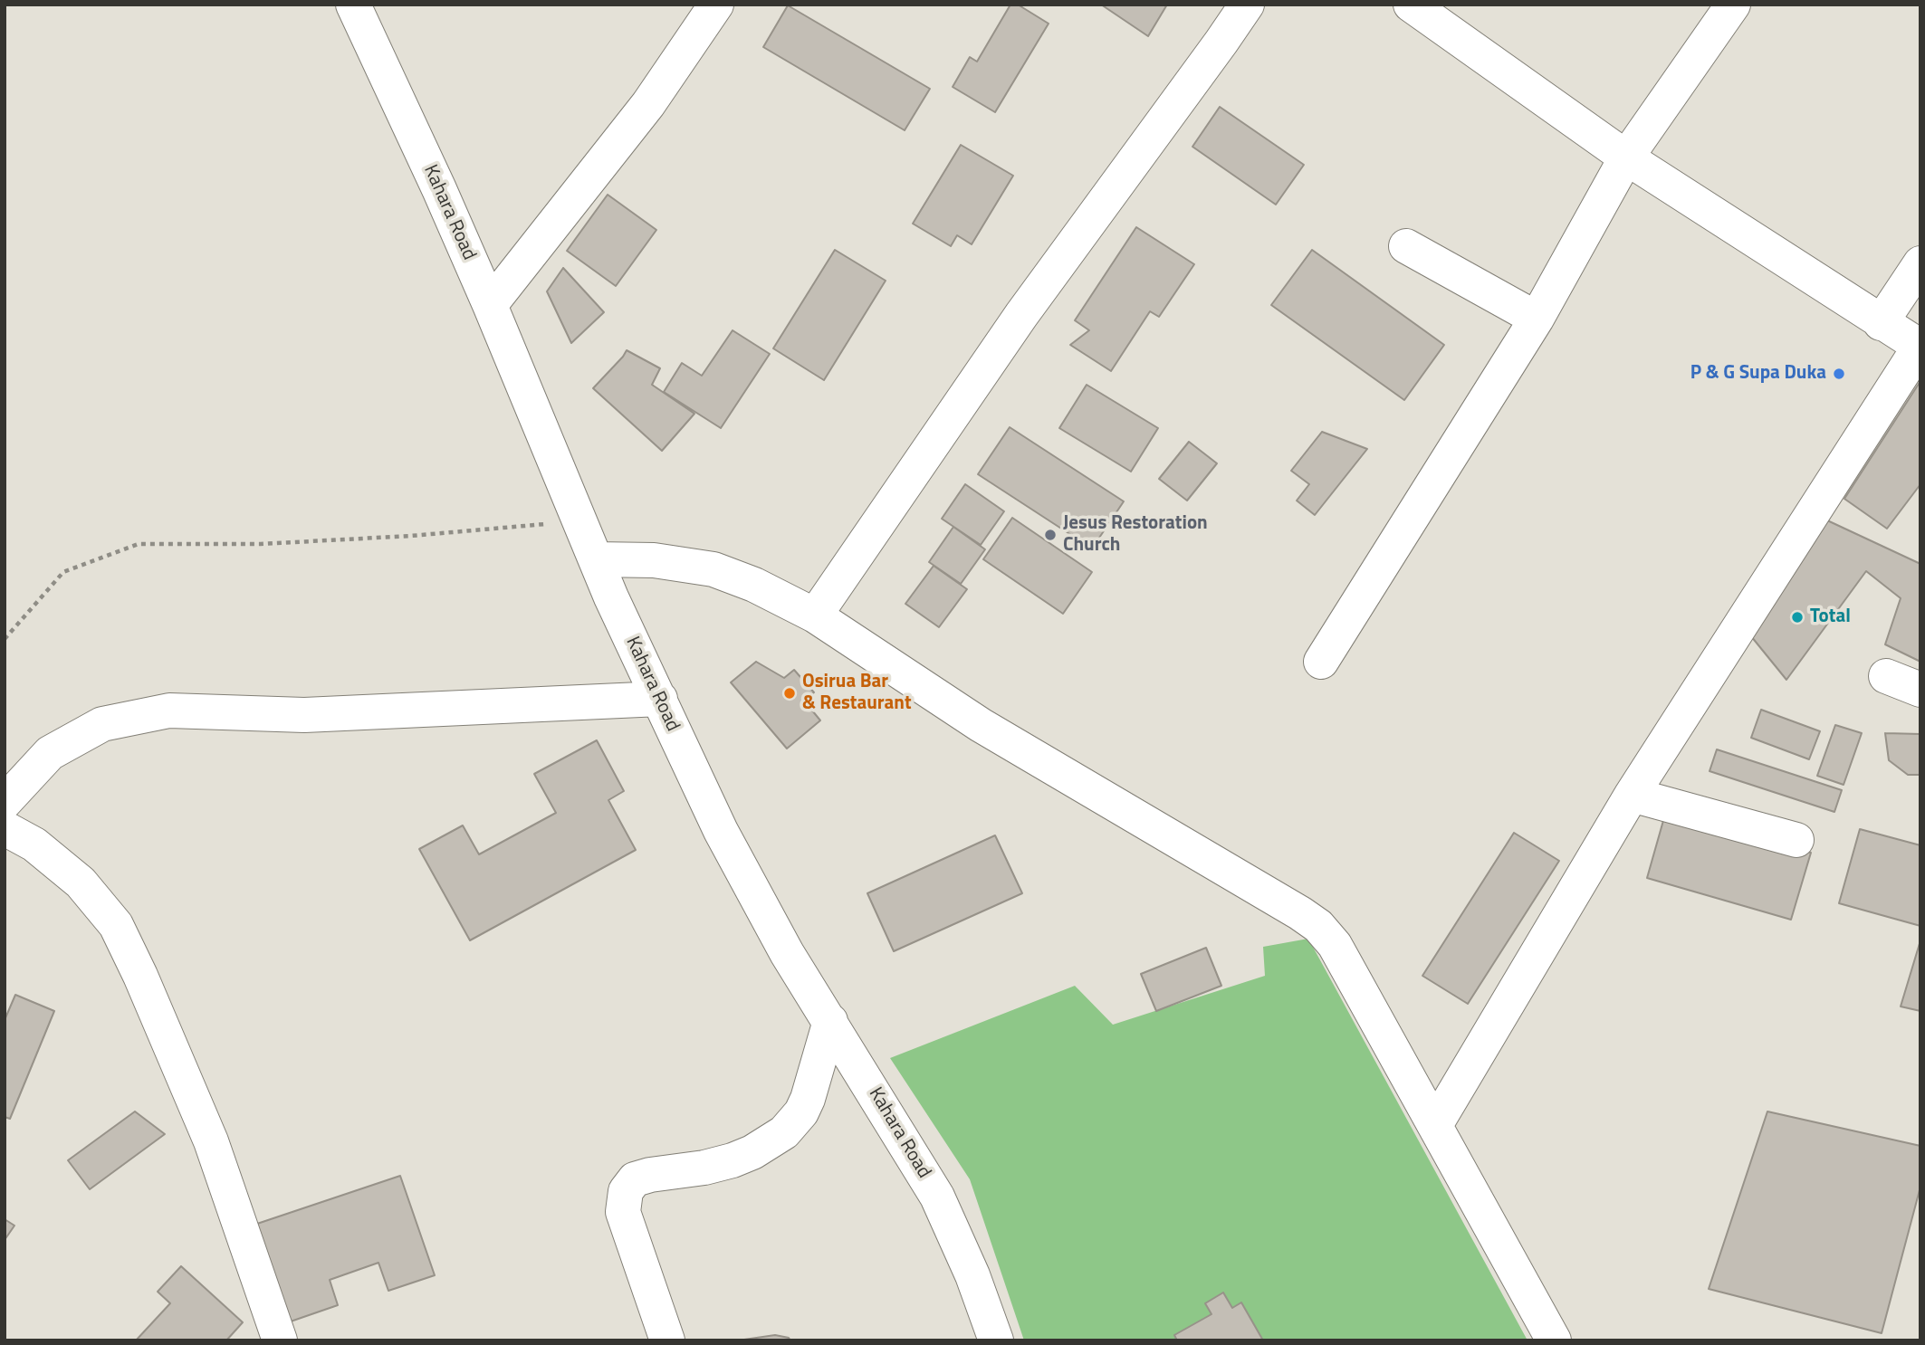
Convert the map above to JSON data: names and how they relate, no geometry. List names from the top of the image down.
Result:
{
  "streets": {
    "street": ["Kahara Road"]
  },
  "places": [
    "P & G Supa Duka",
    "Jesus Restoration Church",
    "Total",
    "Osirua Bar & Restaurant"
  ]
}
